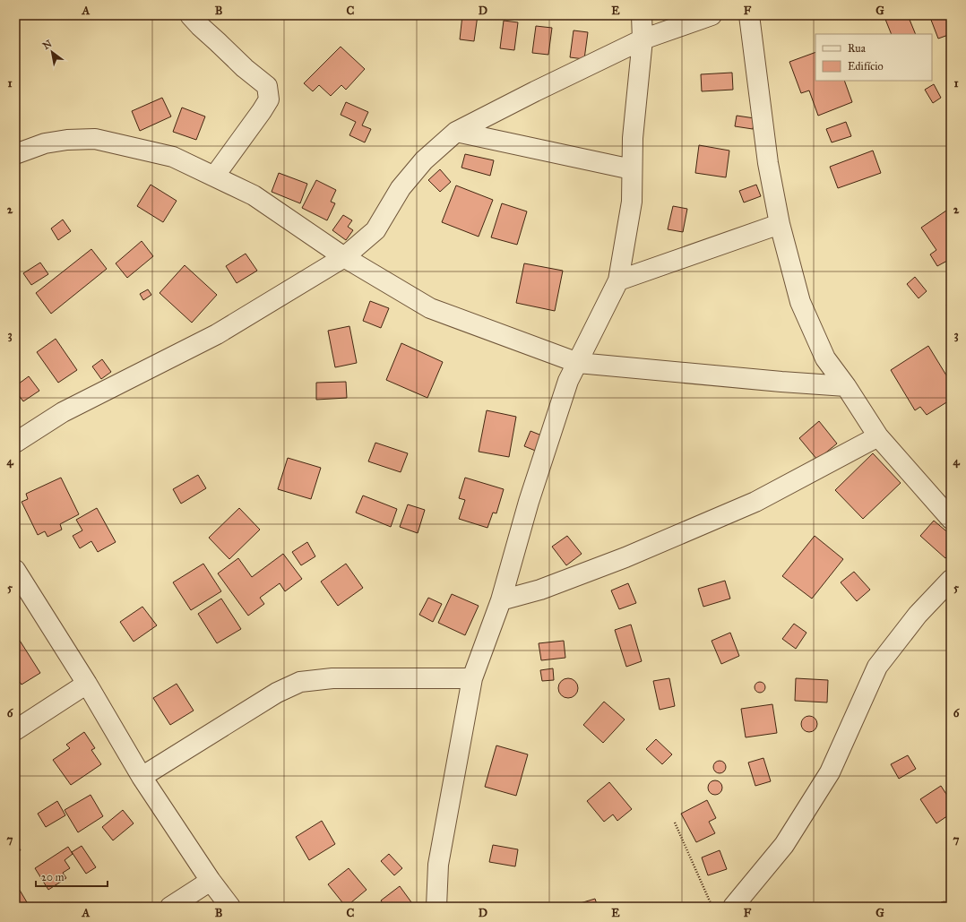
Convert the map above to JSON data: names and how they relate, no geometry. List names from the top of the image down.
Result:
{
  "legend": ["Rua", "Edifício"],
  "scale_bar": "20 m",
  "north": "top left",
  "grid": {
    "columns": [
      "A",
      "B",
      "C",
      "D",
      "E",
      "F",
      "G"
    ],
    "rows": [
      "1",
      "2",
      "3",
      "4",
      "5",
      "6",
      "7"
    ]
  }
}
